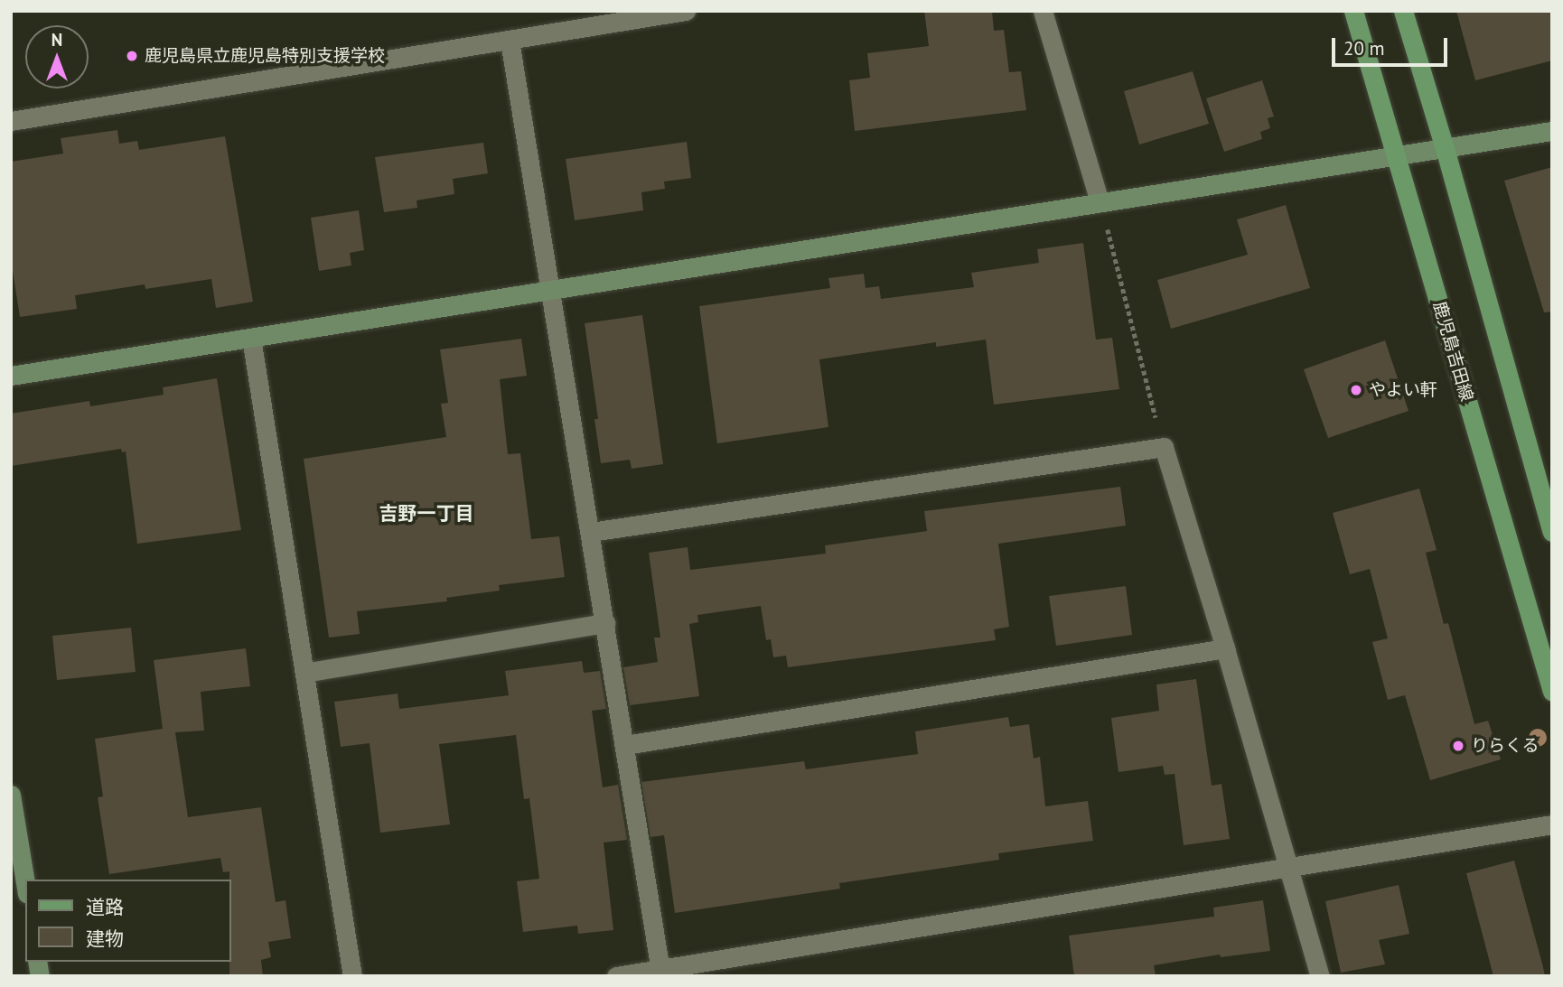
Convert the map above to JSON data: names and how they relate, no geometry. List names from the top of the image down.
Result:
{
  "streets": {
    "main road": ["鹿児島吉田線"]
  },
  "districts": ["吉野一丁目"],
  "places": ["鹿児島県立鹿児島特別支援学校", "やよい軒", "りらくる"],
  "legend": ["道路", "建物"],
  "scale_bar": "20 m",
  "north": "top"
}
